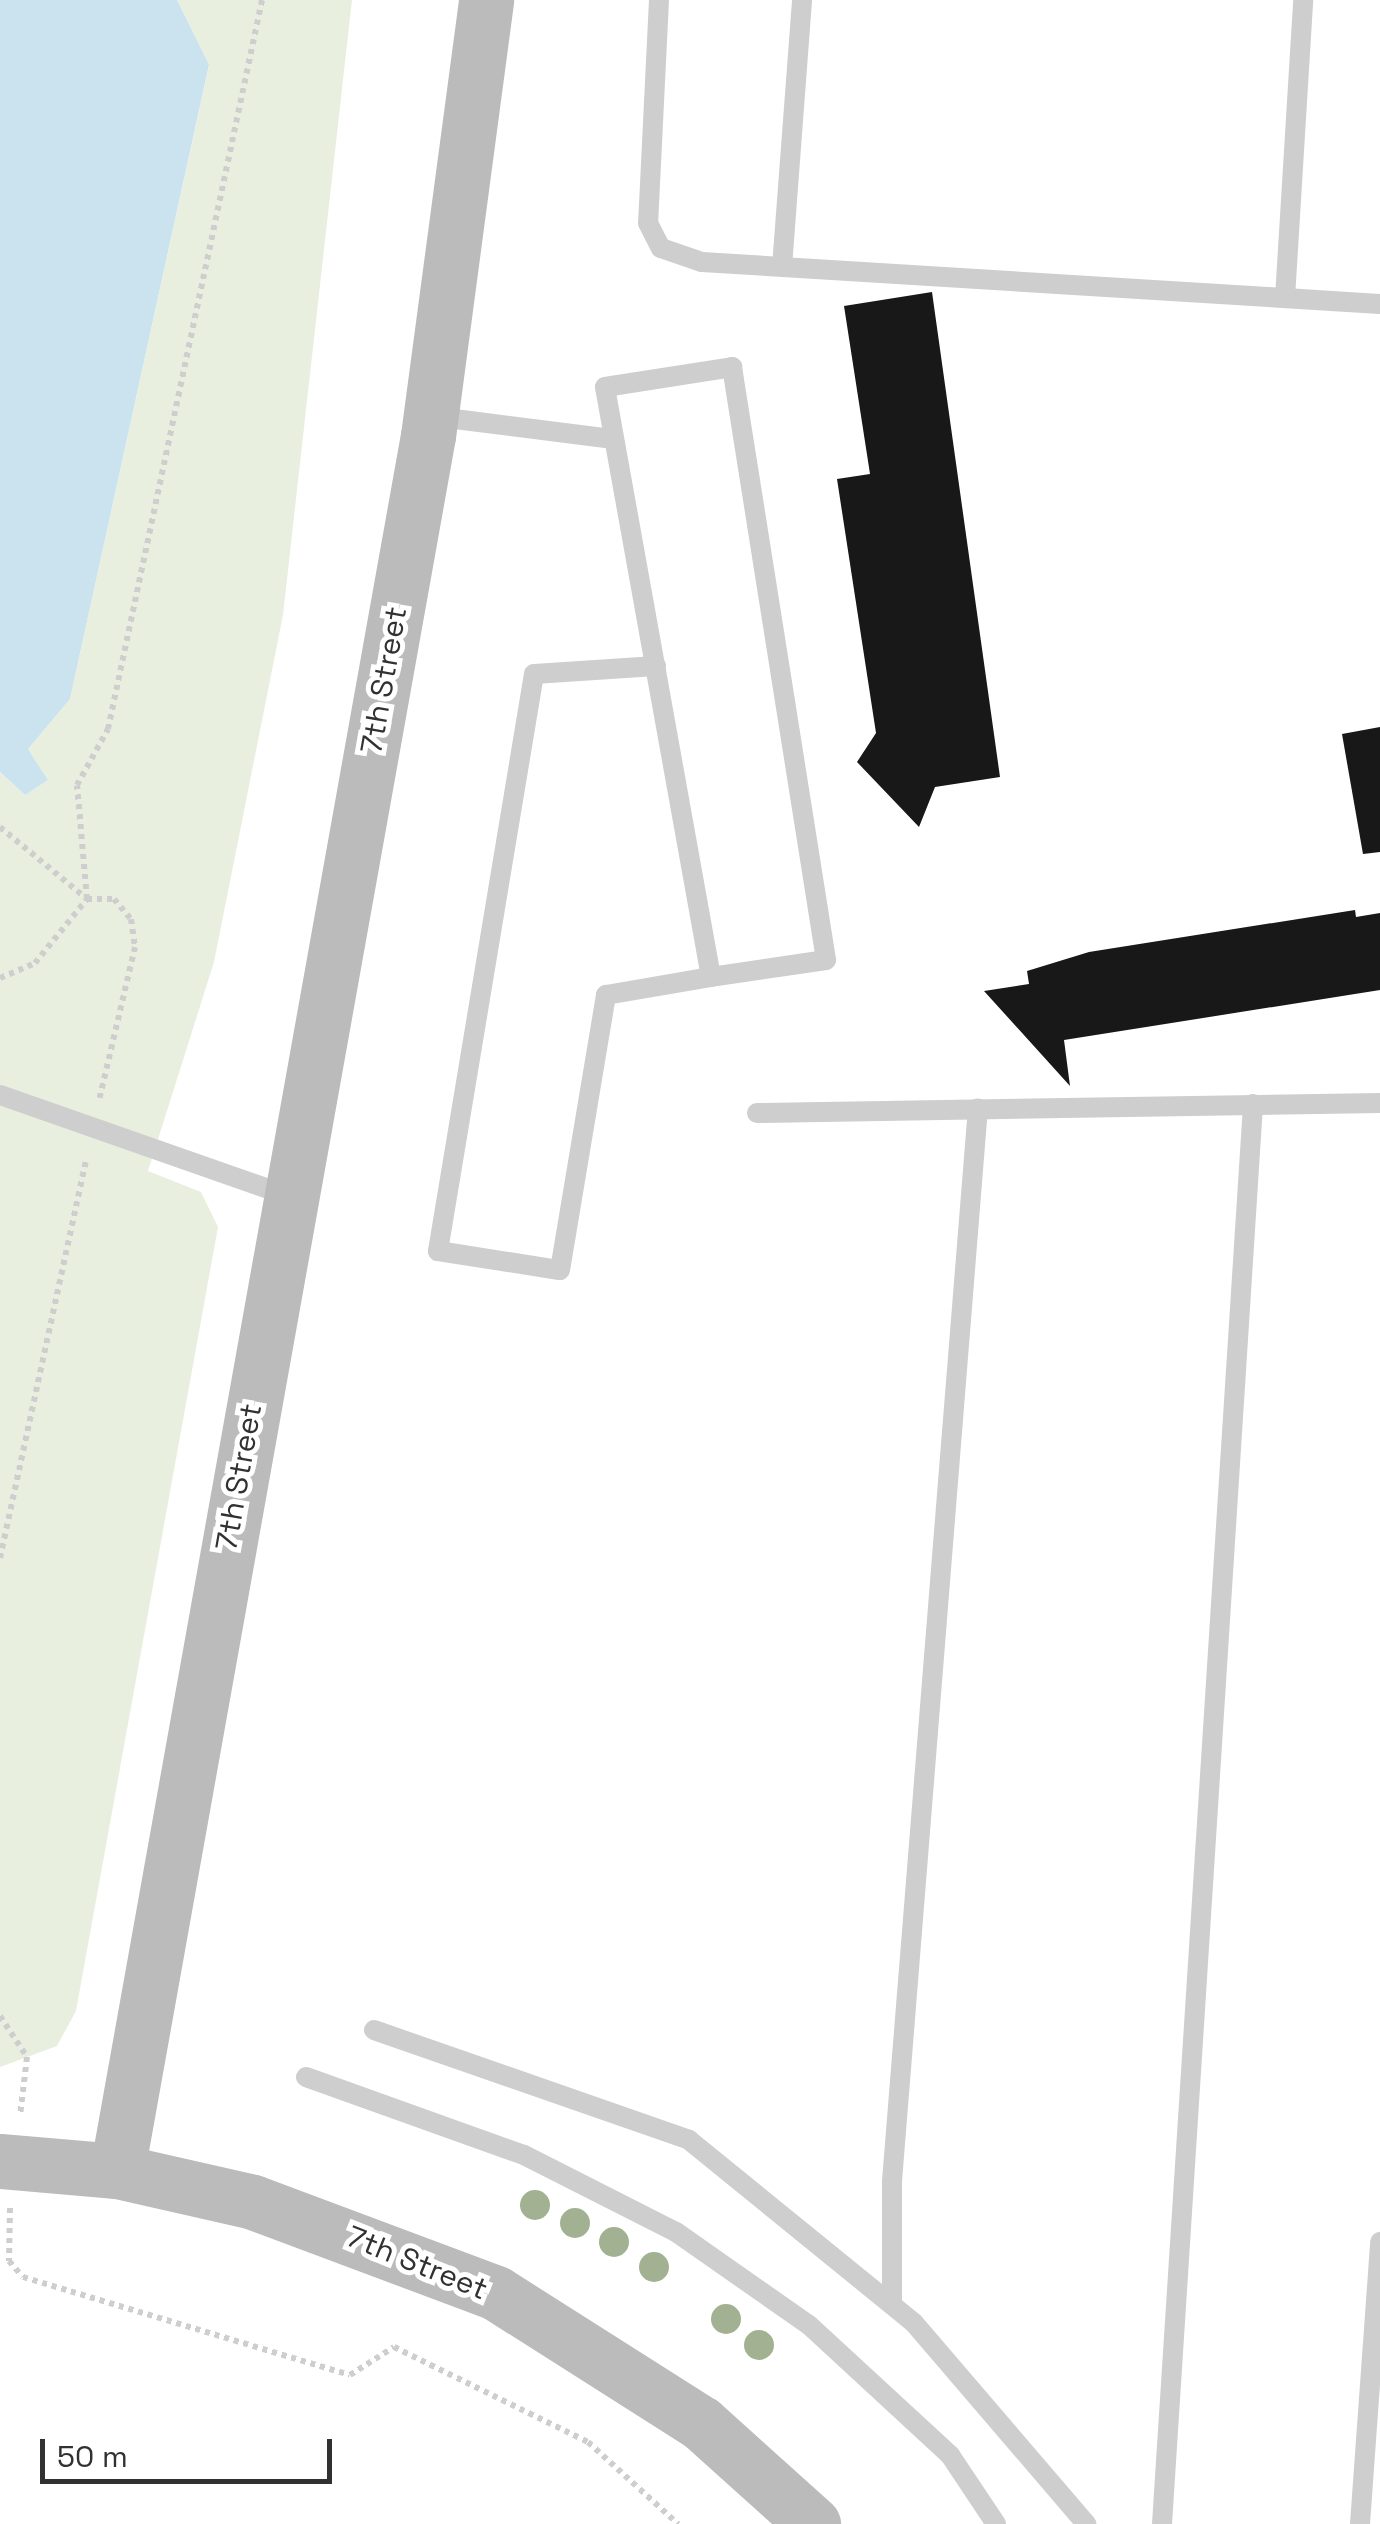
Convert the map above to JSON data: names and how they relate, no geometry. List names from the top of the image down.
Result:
{
  "streets": {
    "street": ["7th Street"]
  },
  "scale_bar": "50 m"
}
